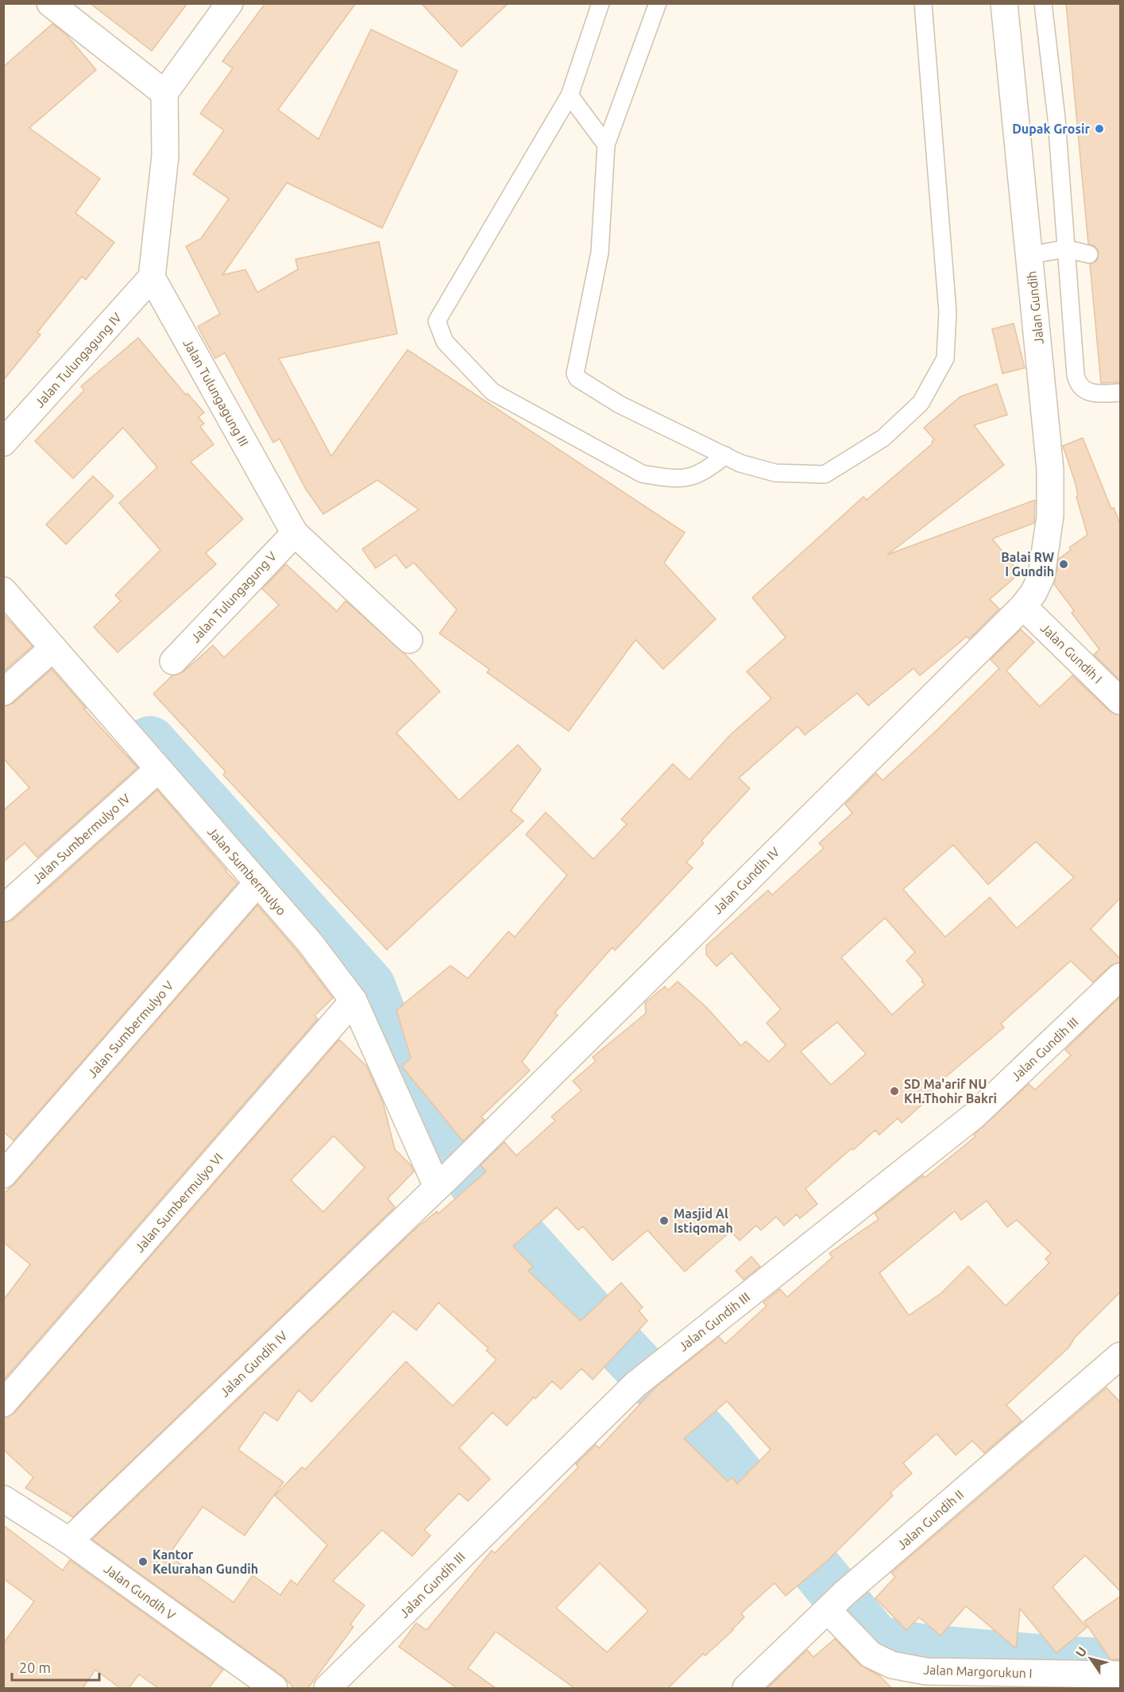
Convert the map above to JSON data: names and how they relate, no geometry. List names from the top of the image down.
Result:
{
  "streets": {
    "street": [
      "Jalan Gundih",
      "Jalan Tulungagung IV",
      "Jalan Tulungagung III",
      "Jalan Tulungagung V",
      "Jalan Gundih I",
      "Jalan Sumbermulyo IV",
      "Jalan Sumbermulyo",
      "Jalan Gundih IV",
      "Jalan Sumbermulyo V",
      "Jalan Gundih III",
      "Jalan Sumbermulyo VI",
      "Jalan Gundih II",
      "Jalan Gundih V",
      "Jalan Margorukun I"
    ]
  },
  "crossings": [
    ["Jalan Gundih", "Jalan Gundih I"],
    ["Jalan Gundih", "Jalan Gundih IV"],
    ["Jalan Tulungagung IV", "Jalan Tulungagung III"],
    ["Jalan Tulungagung III", "Jalan Tulungagung V"],
    ["Jalan Gundih I", "Jalan Gundih IV"],
    ["Jalan Sumbermulyo IV", "Jalan Sumbermulyo"],
    ["Jalan Sumbermulyo", "Jalan Gundih IV"],
    ["Jalan Sumbermulyo", "Jalan Sumbermulyo V"],
    ["Jalan Sumbermulyo", "Jalan Sumbermulyo VI"],
    ["Jalan Gundih IV", "Jalan Gundih V"],
    ["Jalan Gundih II", "Jalan Margorukun I"]
  ],
  "places": [
    "Dupak Grosir",
    "Balai RW I Gundih",
    "SD Ma'arif NU KH.Thohir Bakri",
    "Masjid Al Istiqomah",
    "Kantor Kelurahan Gundih"
  ],
  "scale_bar": "20 m",
  "north": "top left"
}
